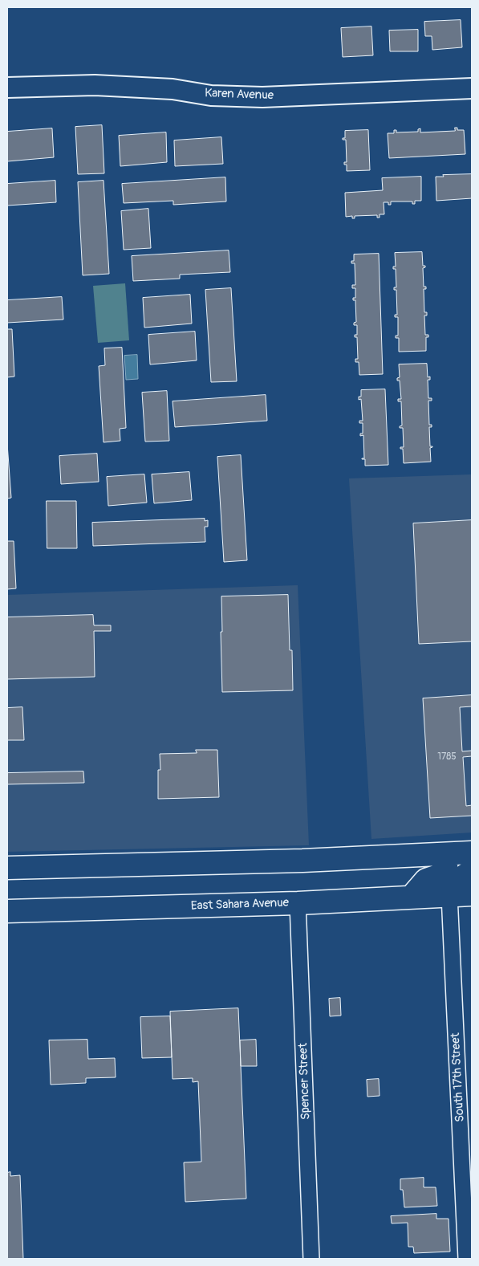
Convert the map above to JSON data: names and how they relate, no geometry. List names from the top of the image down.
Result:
{
  "streets": {
    "main road": ["East Sahara Avenue"],
    "street": ["Karen Avenue", "South 17th Street", "Spencer Street"]
  },
  "crossings": [
    ["East Sahara Avenue", "South 17th Street"],
    ["East Sahara Avenue", "Spencer Street"]
  ],
  "house_numbers": ["1785"]
}
